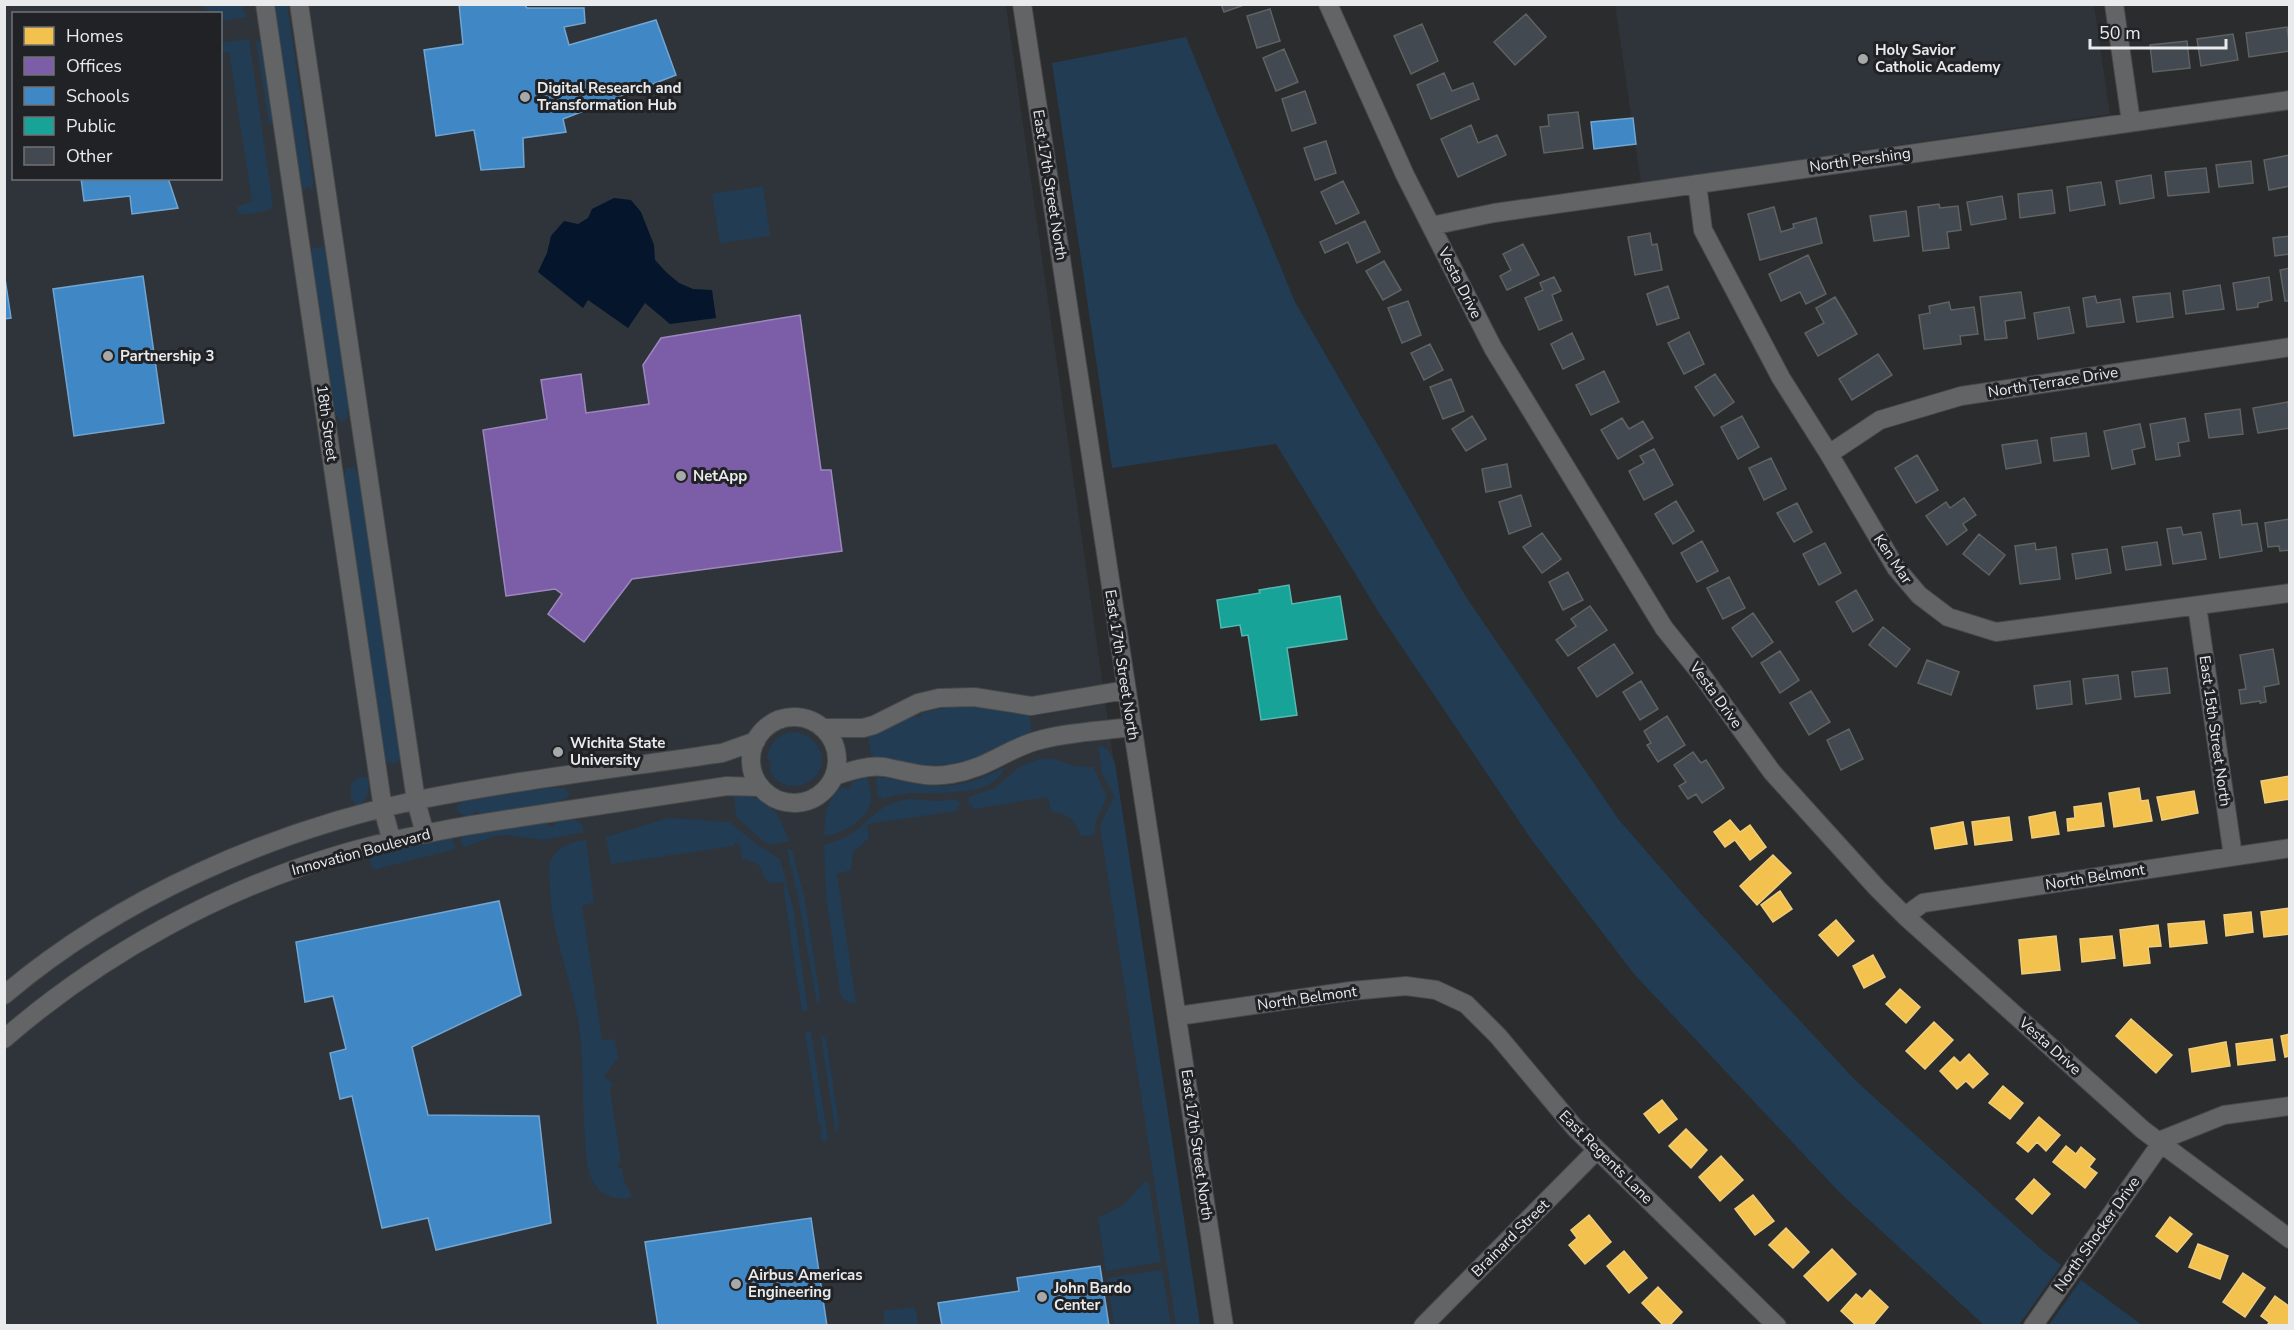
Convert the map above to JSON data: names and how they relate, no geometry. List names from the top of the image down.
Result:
{
  "streets": {
    "street": [
      "North Pershing",
      "East 17th Street North",
      "Vesta Drive",
      "North Terrace Drive",
      "18th Street",
      "Ken Mar",
      "East 15th Street North",
      "Innovation Boulevard",
      "North Belmont",
      "East Regents Lane",
      "North Shocker Drive",
      "Brainard Street"
    ]
  },
  "crossings": [
    ["North Pershing", "Vesta Drive"],
    ["North Pershing", "Ken Mar"],
    ["East 17th Street North", "North Belmont"],
    ["Vesta Drive", "North Belmont"],
    ["Vesta Drive", "North Shocker Drive"],
    ["North Terrace Drive", "Ken Mar"],
    ["18th Street", "Innovation Boulevard"],
    ["Ken Mar", "East 15th Street North"],
    ["East 15th Street North", "North Belmont"],
    ["North Belmont", "East Regents Lane"],
    ["East Regents Lane", "Brainard Street"]
  ],
  "places": [
    "Holy Savior Catholic Academy",
    "Digital Research and Transformation Hub",
    "Partnership 3",
    "NetApp",
    "Wichita State University",
    "Airbus Americas Engineering",
    "John Bardo Center"
  ],
  "legend": [
    "Homes",
    "Offices",
    "Schools",
    "Public",
    "Other"
  ],
  "scale_bar": "50 m"
}
